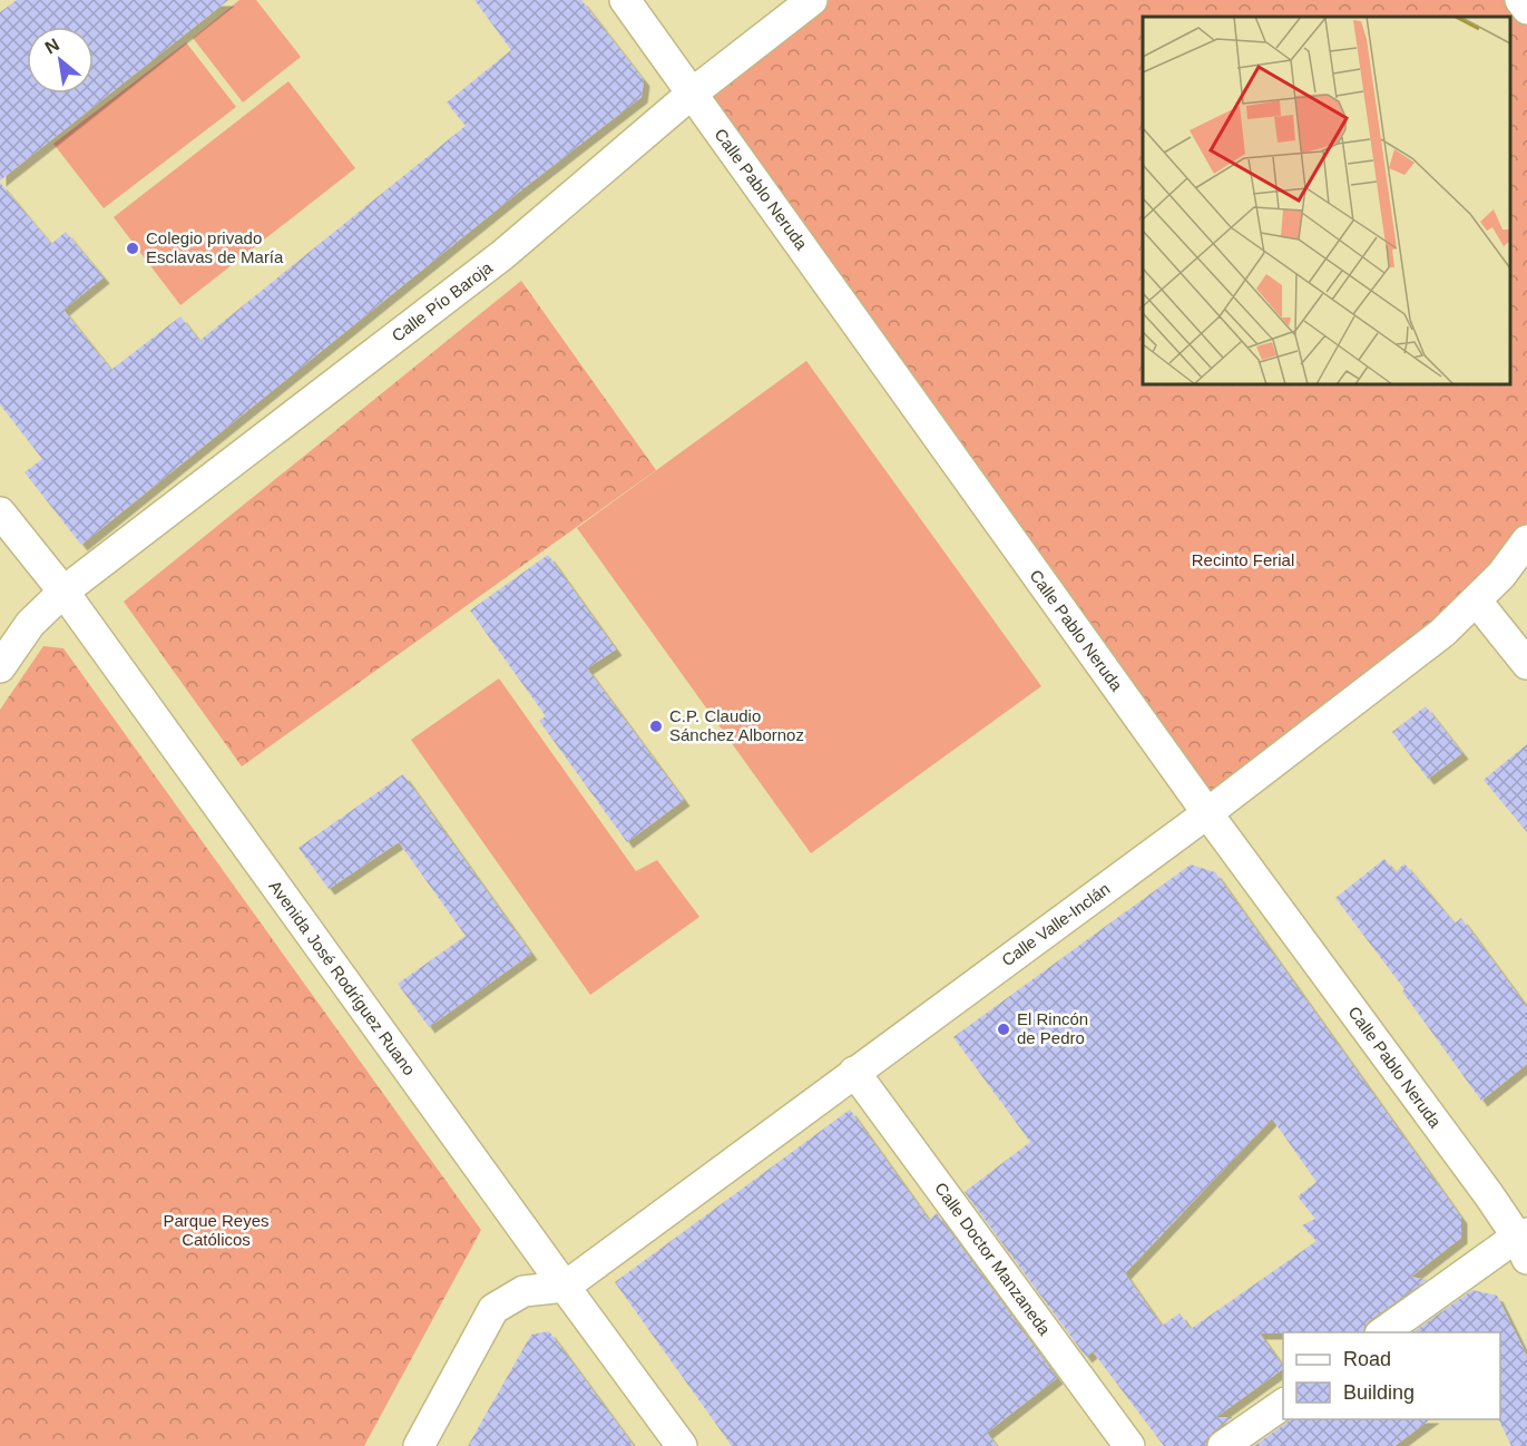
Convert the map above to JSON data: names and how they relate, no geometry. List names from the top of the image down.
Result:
{
  "streets": {
    "street": [
      "Calle Pablo Neruda",
      "Calle Pío Baroja",
      "Calle Valle-Inclán",
      "Avenida José Rodríguez Ruano",
      "Calle Doctor Manzaneda"
    ]
  },
  "crossings": [
    ["Calle Pablo Neruda", "Calle Pío Baroja"],
    ["Calle Pablo Neruda", "Calle Valle-Inclán"],
    ["Calle Pío Baroja", "Avenida José Rodríguez Ruano"],
    ["Calle Valle-Inclán", "Avenida José Rodríguez Ruano"],
    ["Calle Valle-Inclán", "Calle Doctor Manzaneda"]
  ],
  "parks": ["Recinto Ferial", "Parque Reyes Católicos"],
  "places": ["Colegio privado Esclavas de María", "C.P. Claudio Sánchez Albornoz", "El Rincón de Pedro"],
  "legend": ["Road", "Building"],
  "north": "top left"
}
